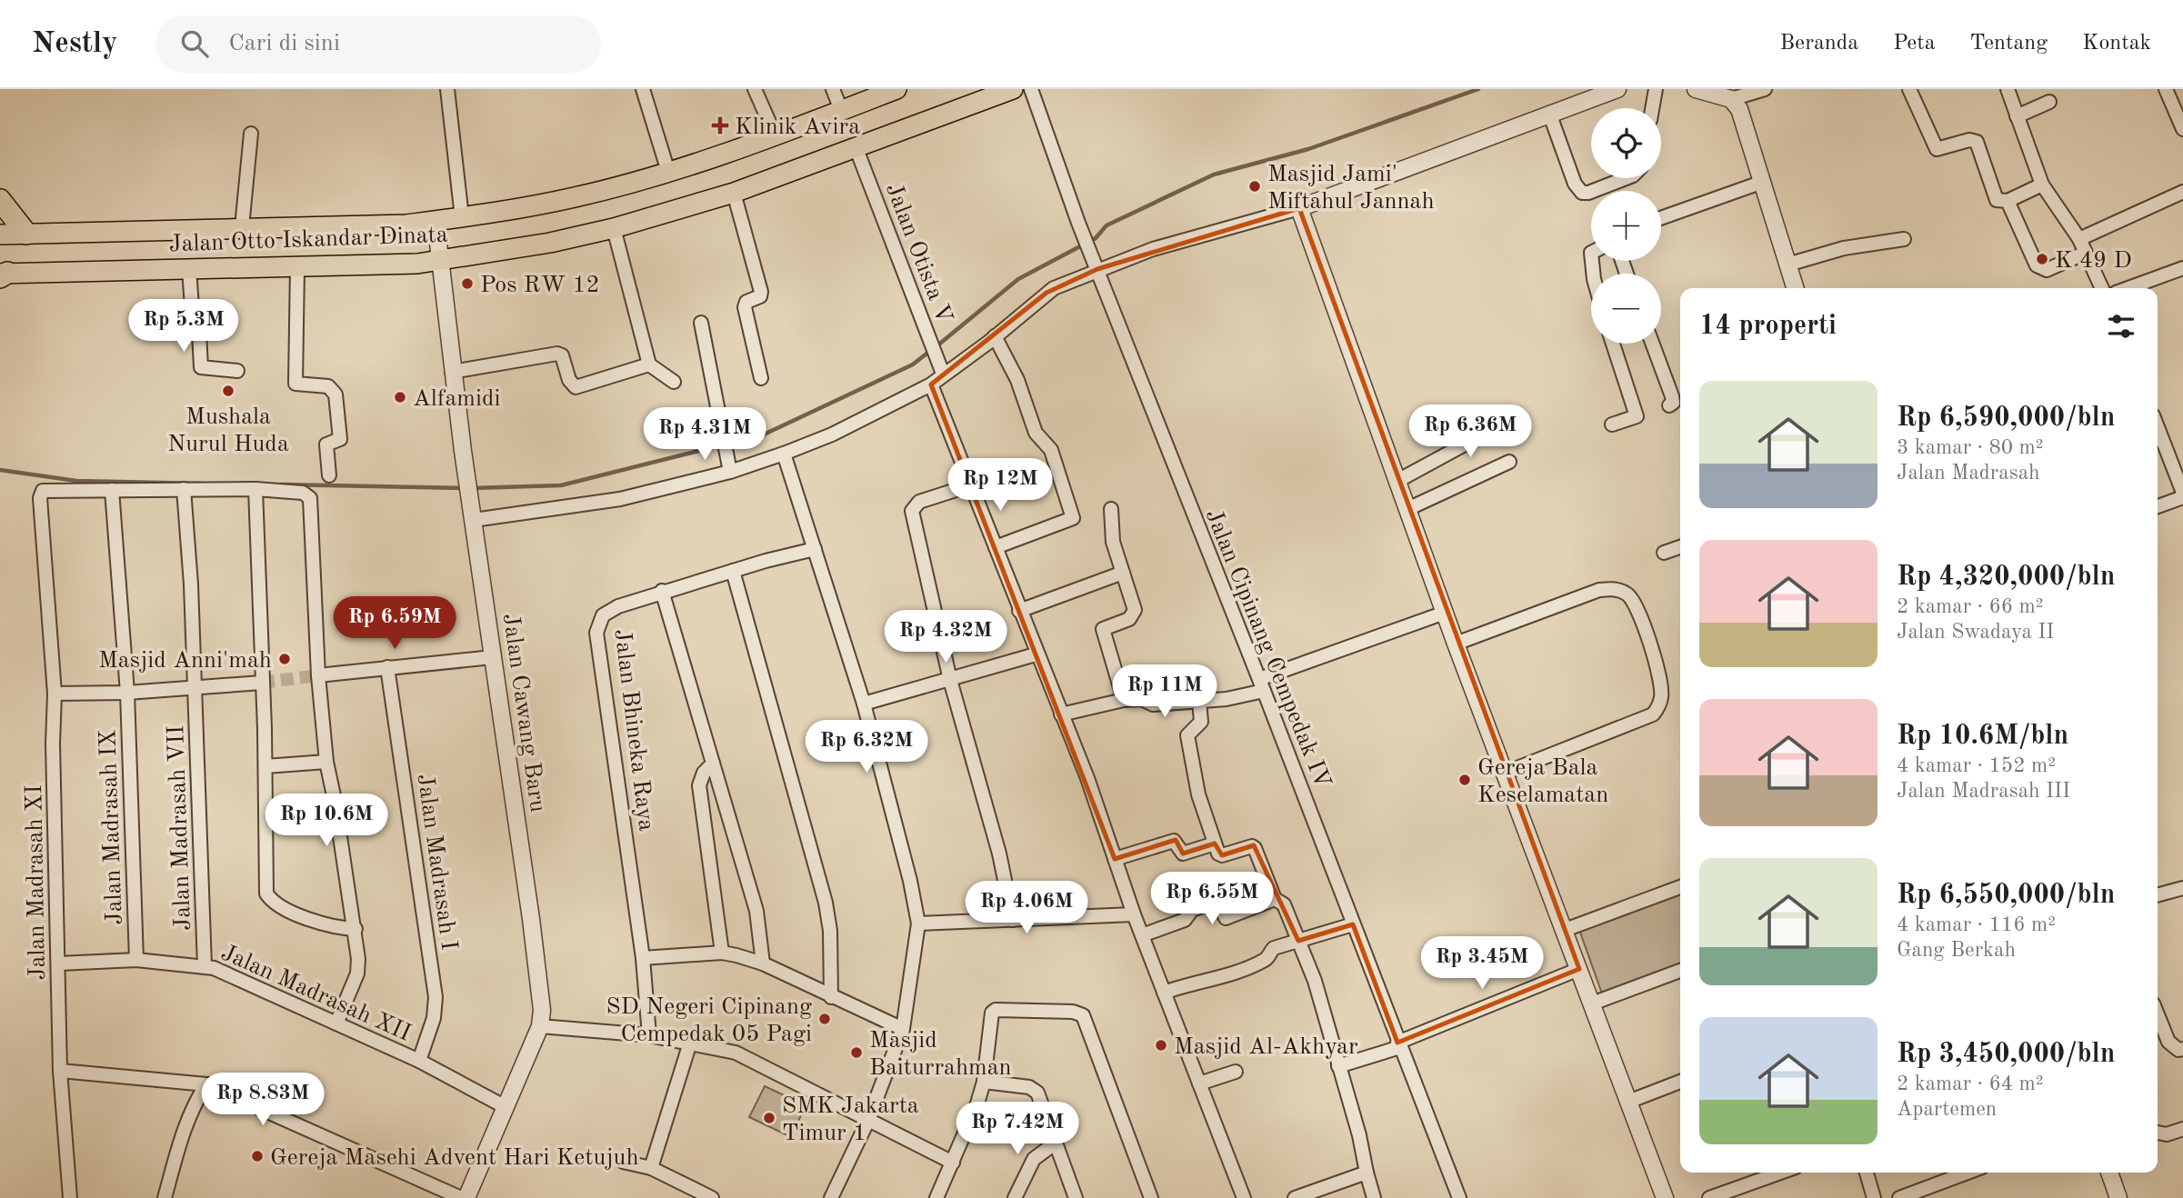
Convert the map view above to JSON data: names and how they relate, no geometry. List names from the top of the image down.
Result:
{
  "streets": {
    "main road": ["Jalan Otto Iskandar Dinata"],
    "street": [
      "Jalan Otista V",
      "Jalan Cipinang Cempedak IV",
      "Jalan Cawang Baru",
      "Jalan Bhineka Raya",
      "Jalan Madrasah IX",
      "Jalan Madrasah VII",
      "Jalan Madrasah I",
      "Jalan Madrasah XI",
      "Jalan Madrasah XII"
    ]
  },
  "crossings": [
    ["Jalan Otto Iskandar Dinata", "Jalan Otista V"],
    ["Jalan Otto Iskandar Dinata", "Jalan Cawang Baru"],
    ["Jalan Cawang Baru", "Jalan Madrasah XII"],
    ["Jalan Madrasah IX", "Jalan Madrasah XI"],
    ["Jalan Madrasah IX", "Jalan Madrasah XII"],
    ["Jalan Madrasah VII", "Jalan Madrasah XII"],
    ["Jalan Madrasah I", "Jalan Madrasah XII"],
    ["Jalan Madrasah XI", "Jalan Madrasah XII"]
  ],
  "places": {
    "health": ["Klinik Avira"],
    "other": [
      "Masjid Jami' Miftahul Jannah",
      "K 49 D",
      "Pos RW 12",
      "Mushala Nurul Huda",
      "Alfamidi",
      "Masjid Anni'mah",
      "Gereja Bala Keselamatan",
      "SD Negeri Cipinang Cempedak 05 Pagi",
      "Masjid Al-Akhyar",
      "Masjid Baiturrahman",
      "SMK Jakarta Timur 1",
      "Gereja Masehi Advent Hari Ketujuh"
    ]
  },
  "page": {
    "header": "Nestly",
    "search": "Cari di sini",
    "nav": [
      "Beranda",
      "Peta",
      "Tentang",
      "Kontak"
    ],
    "map_buttons": ["+", "−"],
    "heading": "14 properti",
    "price": [
      "Rp 5.3M",
      "Rp 6.36M",
      "Rp 4.31M",
      "Rp 12M",
      "Rp 6.59M",
      "Rp 4.32M",
      "Rp 11M",
      "Rp 6.32M",
      "Rp 10.6M",
      "Rp 6.55M",
      "Rp 4.06M",
      "Rp 3.45M",
      "Rp 8.83M",
      "Rp 7.42M"
    ],
    "list": [
      {
        "name": "Rp 6,590,000/bln",
        "note": "3 kamar · 80 m² · Jalan Madrasah"
      },
      {
        "name": "Rp 4,320,000/bln",
        "note": "2 kamar · 66 m² · Jalan Swadaya II"
      },
      {
        "name": "Rp 10.6M/bln",
        "note": "4 kamar · 152 m² · Jalan Madrasah III"
      },
      {
        "name": "Rp 6,550,000/bln",
        "note": "4 kamar · 116 m² · Gang Berkah"
      },
      {
        "name": "Rp 3,450,000/bln",
        "note": "2 kamar · 64 m² · Apartemen"
      }
    ]
  }
}
